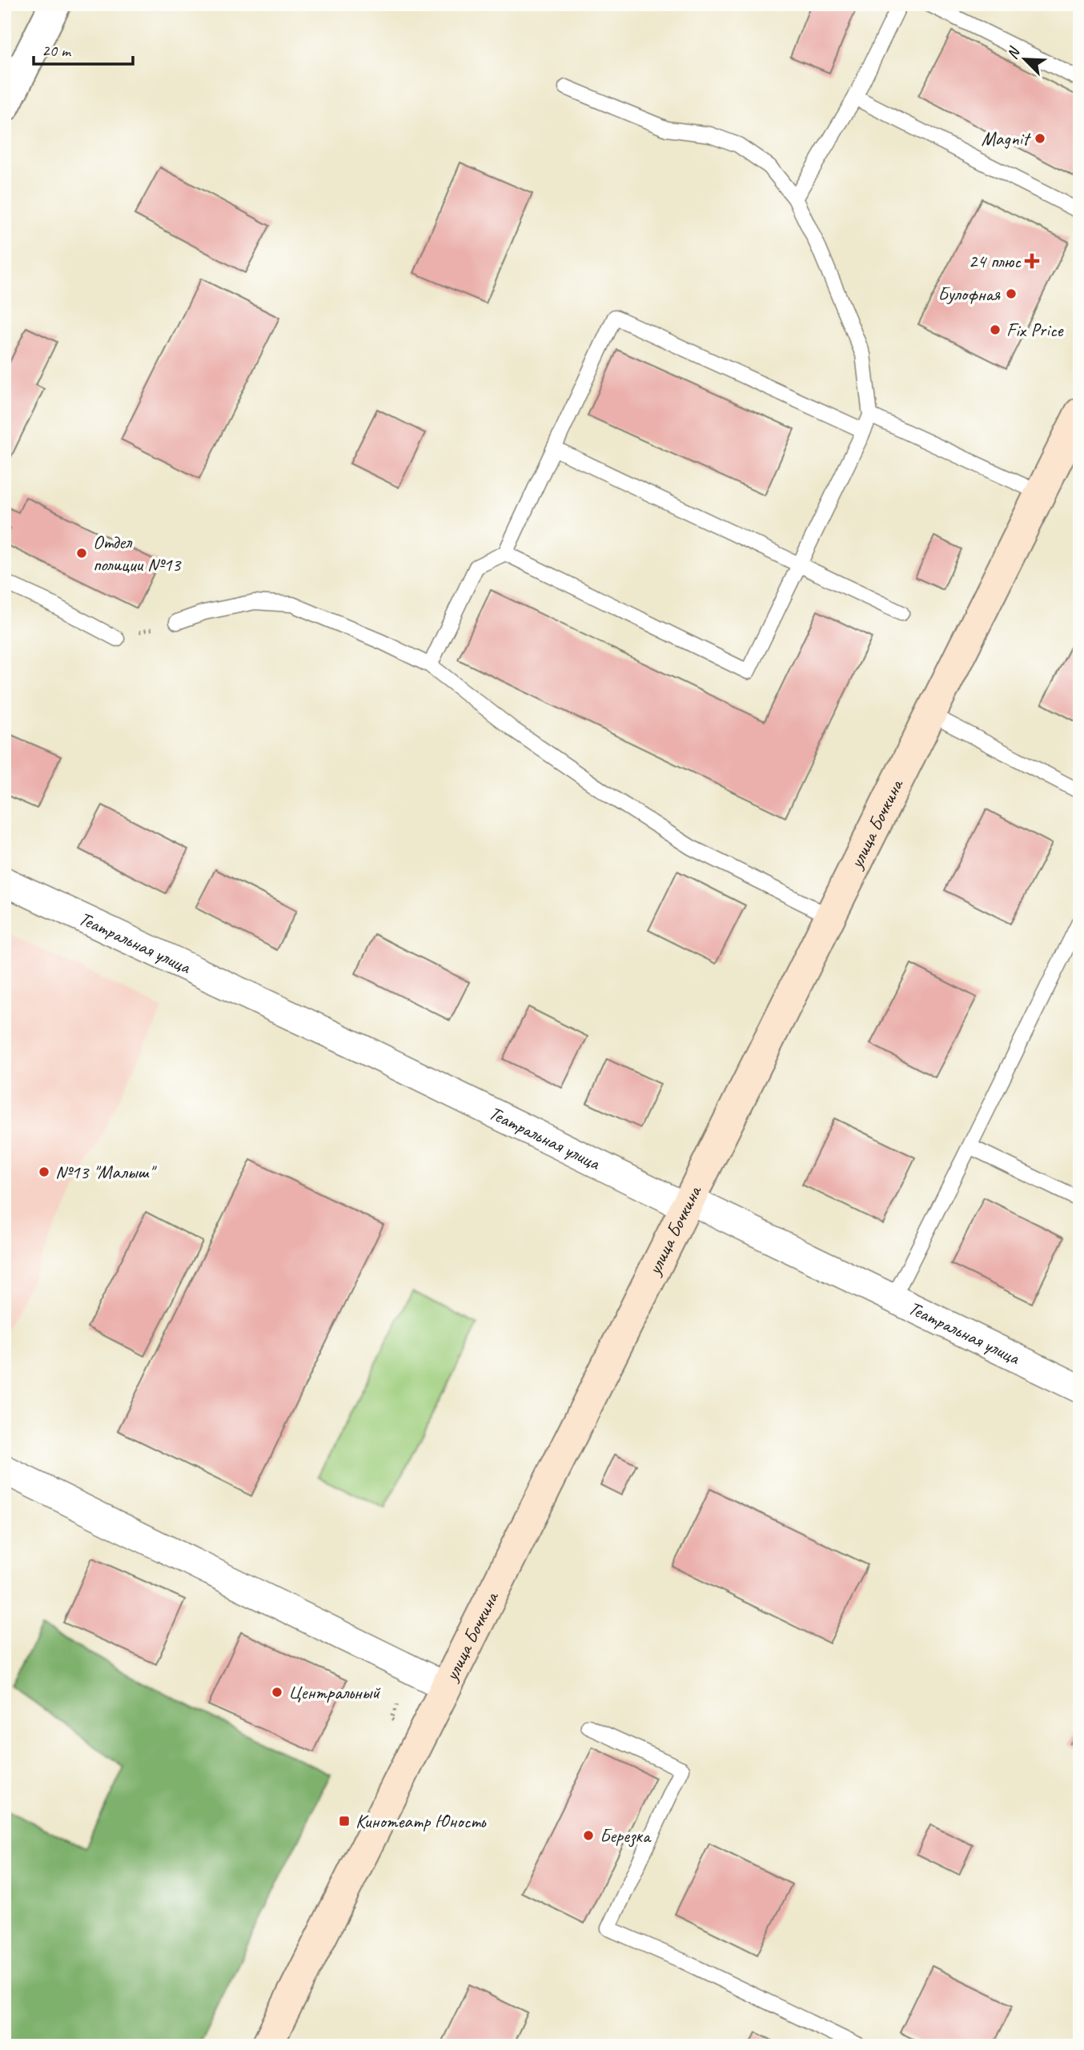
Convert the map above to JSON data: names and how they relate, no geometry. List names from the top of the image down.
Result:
{
  "streets": {
    "main road": ["улица Бочкина"],
    "street": ["Театральная улица"]
  },
  "crossings": [
    ["улица Бочкина", "Театральная улица"]
  ],
  "places": {
    "other": [
      "Magnit",
      "Булофная",
      "Fix Price",
      "Отдел полиции №13",
      "№13 \"Малыш\"",
      "Центральный",
      "Березка"
    ],
    "health": ["24 плюс"],
    "transit": ["Кинотеатр Юность"]
  },
  "scale_bar": "20 m",
  "north": "top left"
}
